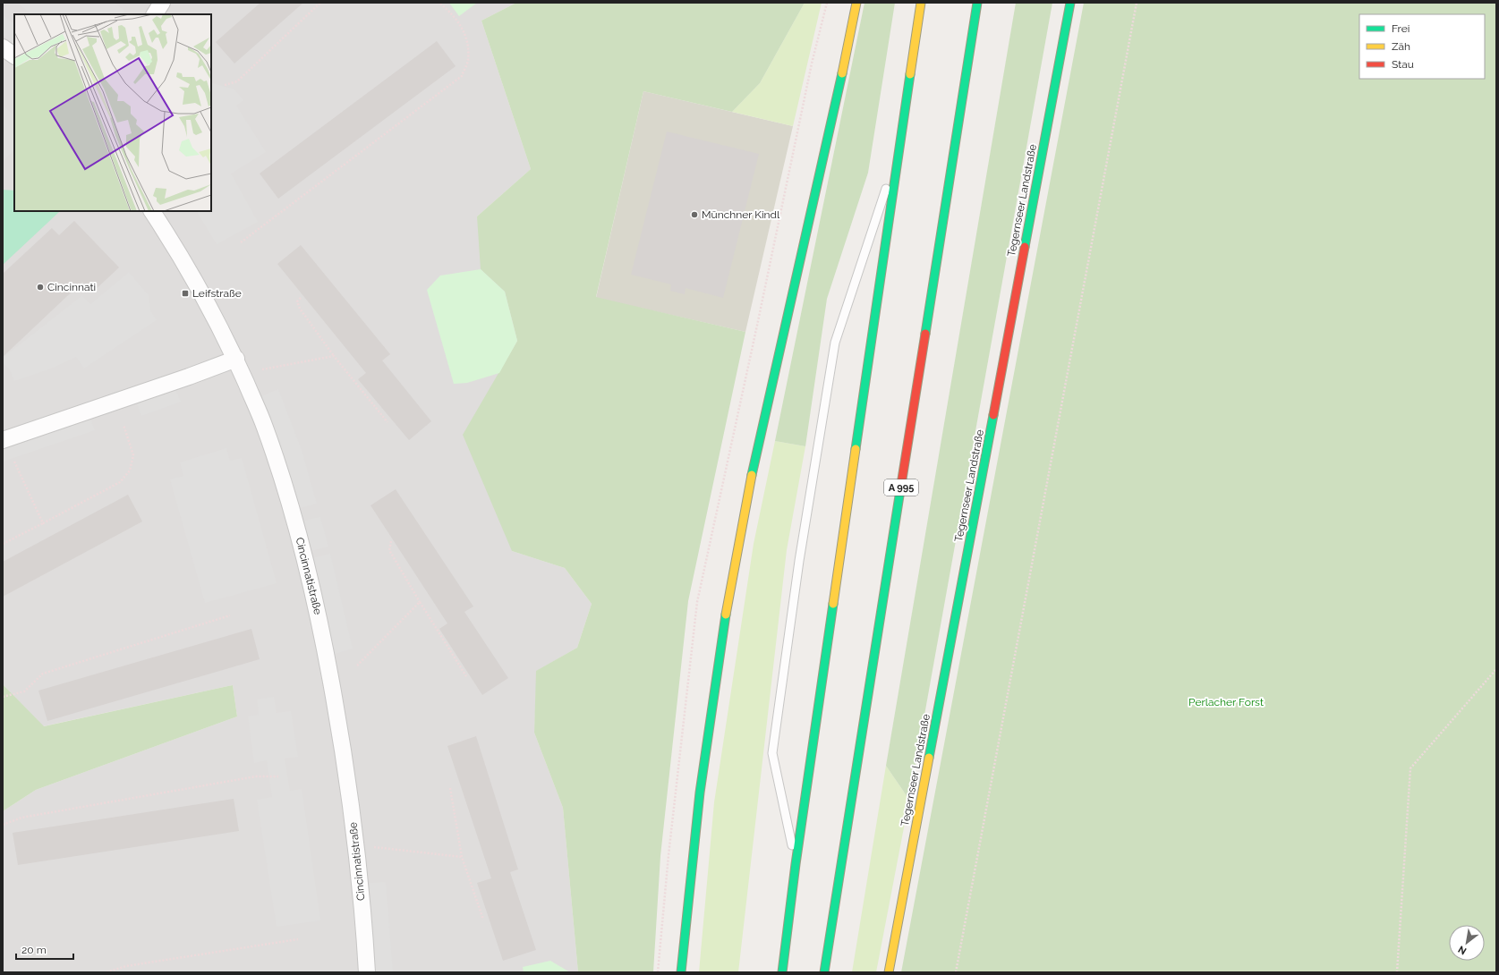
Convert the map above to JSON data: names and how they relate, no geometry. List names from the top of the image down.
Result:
{
  "streets": {
    "main road": ["Tegernseer Landstraße", "A 995"],
    "street": ["Cincinnatistraße"]
  },
  "parks": ["Perlacher Forst"],
  "places": {
    "other": ["Münchner Kindl", "Cincinnati"],
    "transit": ["Leifstraße"]
  },
  "legend": ["Frei", "Zäh", "Stau"],
  "scale_bar": "20 m",
  "north": "bottom left"
}
